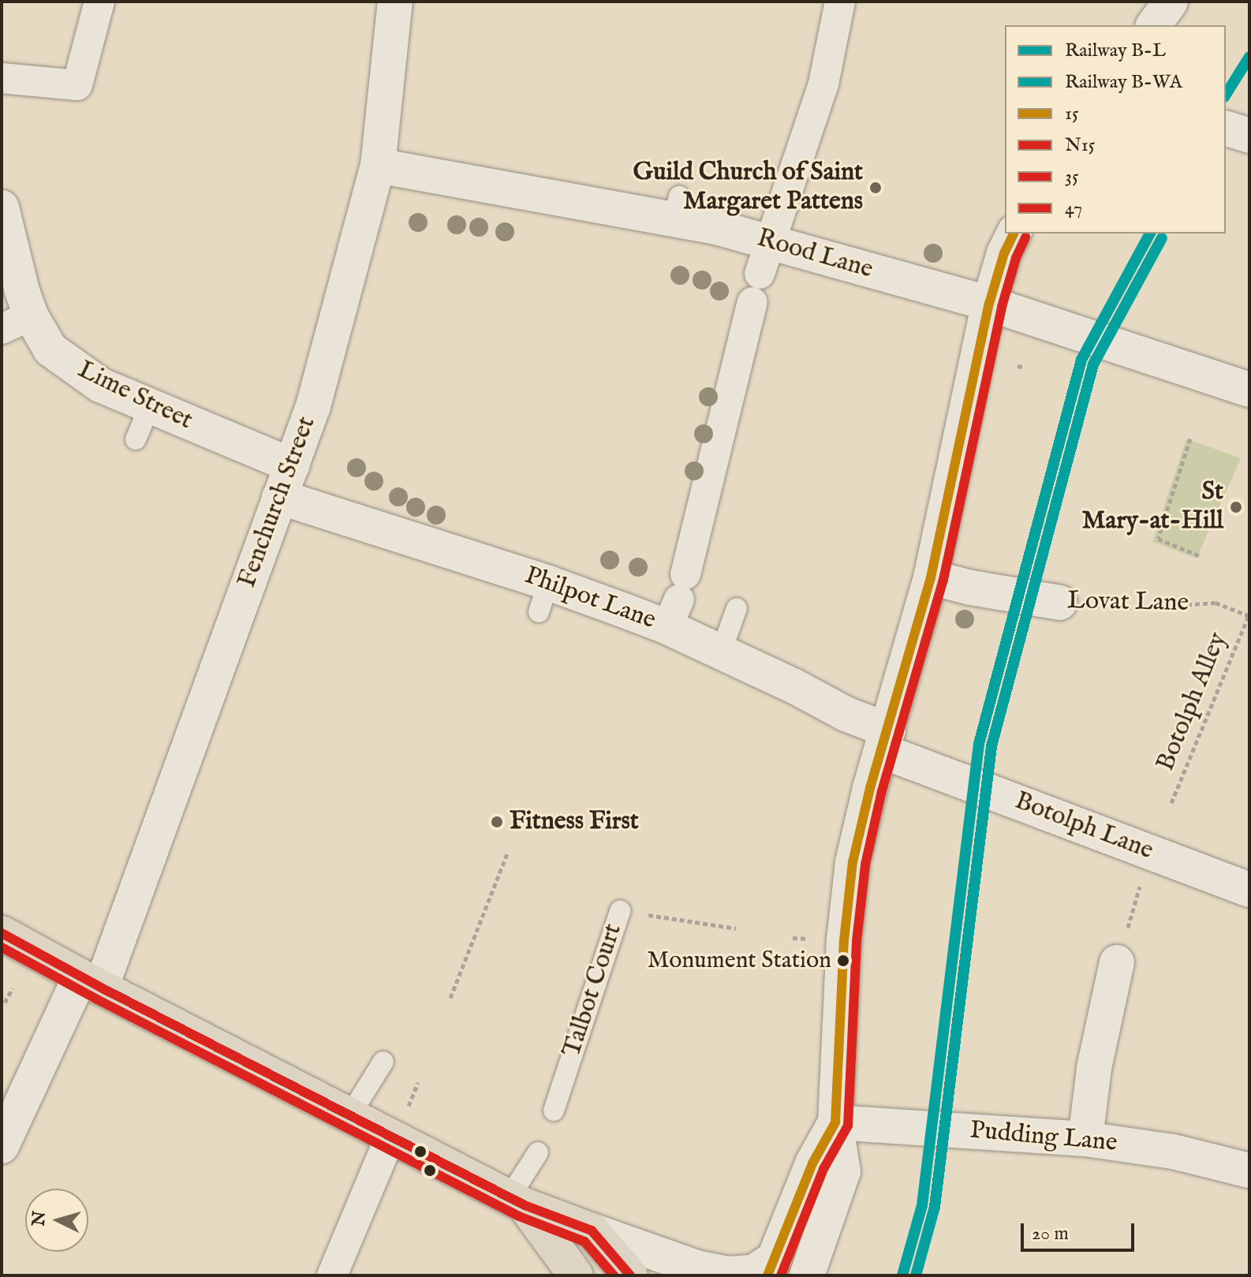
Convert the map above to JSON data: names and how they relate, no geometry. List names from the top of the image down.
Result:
{
  "streets": {
    "street": [
      "Rood Lane",
      "Lime Street",
      "Fenchurch Street",
      "Philpot Lane",
      "Lovat Lane",
      "Botolph Lane",
      "Pudding Lane"
    ],
    "lane": ["Talbot Court"],
    "path": ["Botolph Alley"]
  },
  "crossings": [
    ["Rood Lane", "Fenchurch Street"],
    ["Lime Street", "Fenchurch Street"],
    ["Fenchurch Street", "Philpot Lane"],
    ["Philpot Lane", "Botolph Lane"],
    ["Lovat Lane", "Botolph Alley"]
  ],
  "places": [
    "Guild Church of Saint Margaret Pattens",
    "St Mary-at-Hill",
    "Fitness First",
    "Monument Station"
  ],
  "lines": [
    "rail line B-L",
    "transit line 15",
    "transit line N15",
    "rail line B-WA",
    "transit line 35",
    "transit line 47"
  ],
  "legend": [
    "Railway B-L",
    "Railway B-WA",
    "15",
    "N15",
    "35",
    "47"
  ],
  "scale_bar": "20 m",
  "north": "left"
}
